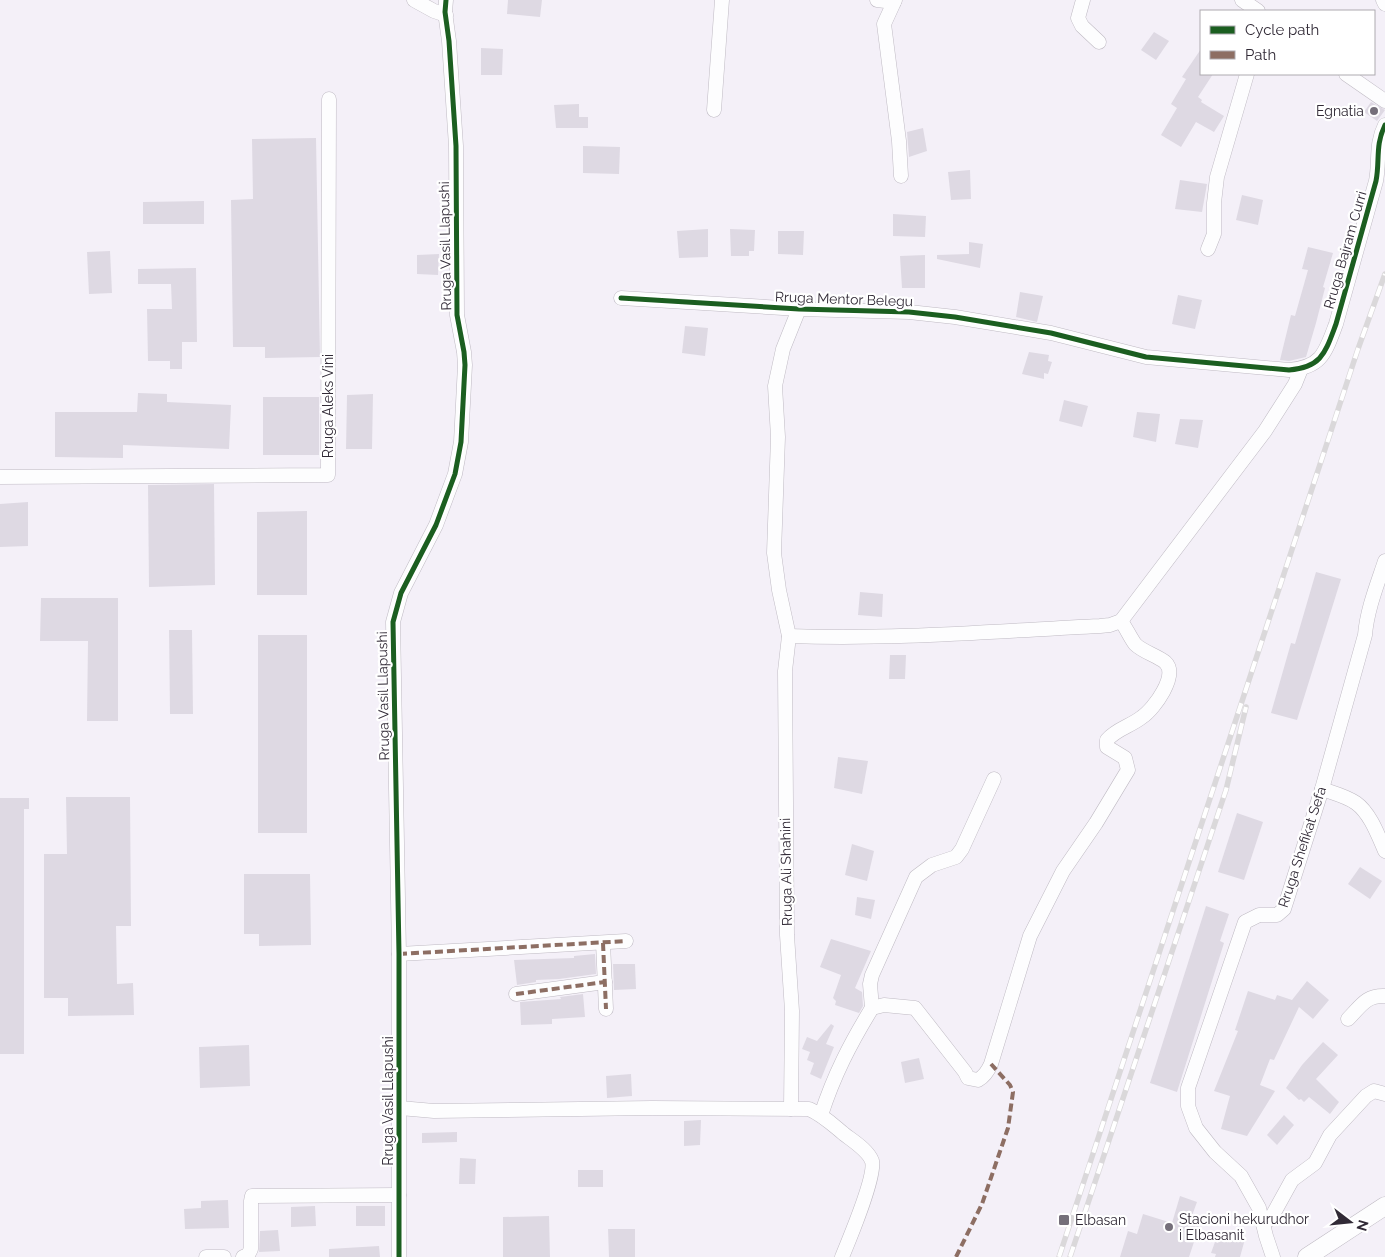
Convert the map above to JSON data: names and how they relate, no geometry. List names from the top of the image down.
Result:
{
  "streets": {
    "street": [
      "Rruga Vasil Llapushi",
      "Rruga Bajram Curri",
      "Rruga Mentor Belegu",
      "Rruga Aleks Vini",
      "Rruga Shefikat Sefa",
      "Rruga Ali Shahini"
    ]
  },
  "crossings": [
    ["Rruga Bajram Curri", "Rruga Mentor Belegu"],
    ["Rruga Mentor Belegu", "Rruga Ali Shahini"]
  ],
  "places": {
    "other": ["Egnatia", "Stacioni hekurudhor i Elbasanit"],
    "transit": ["Elbasan"]
  },
  "legend": ["Cycle path", "Path"],
  "north": "right"
}
